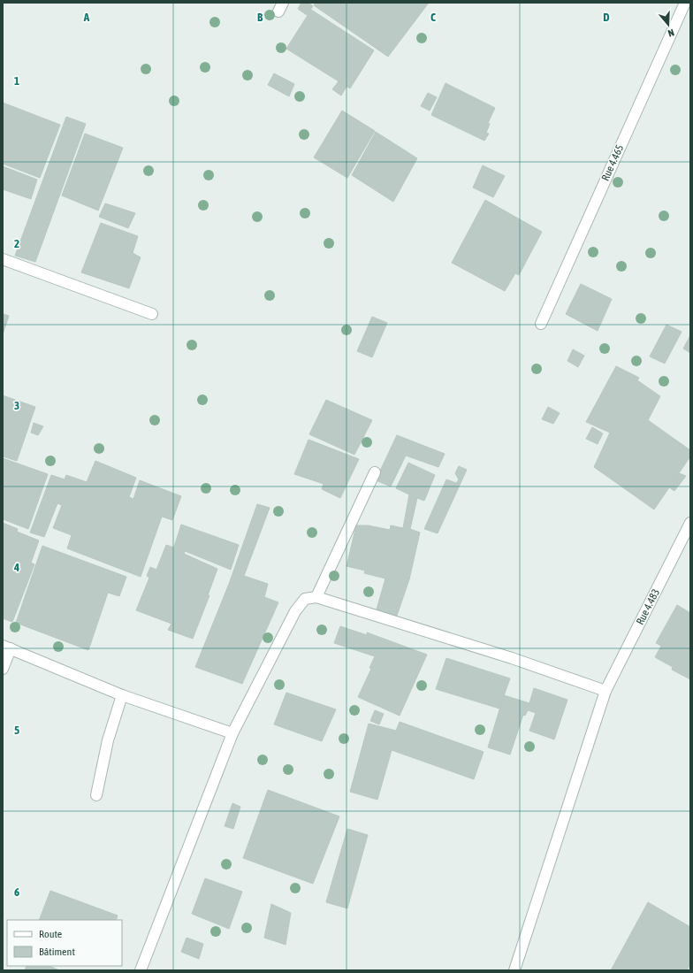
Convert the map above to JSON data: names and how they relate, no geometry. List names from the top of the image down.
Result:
{
  "streets": {
    "street": ["Rue 4.465", "Rue 4.483"]
  },
  "legend": ["Route", "Bâtiment"],
  "north": "bottom",
  "grid": {
    "columns": [
      "A",
      "B",
      "C",
      "D"
    ],
    "rows": [
      "1",
      "2",
      "3",
      "4",
      "5",
      "6"
    ]
  }
}
